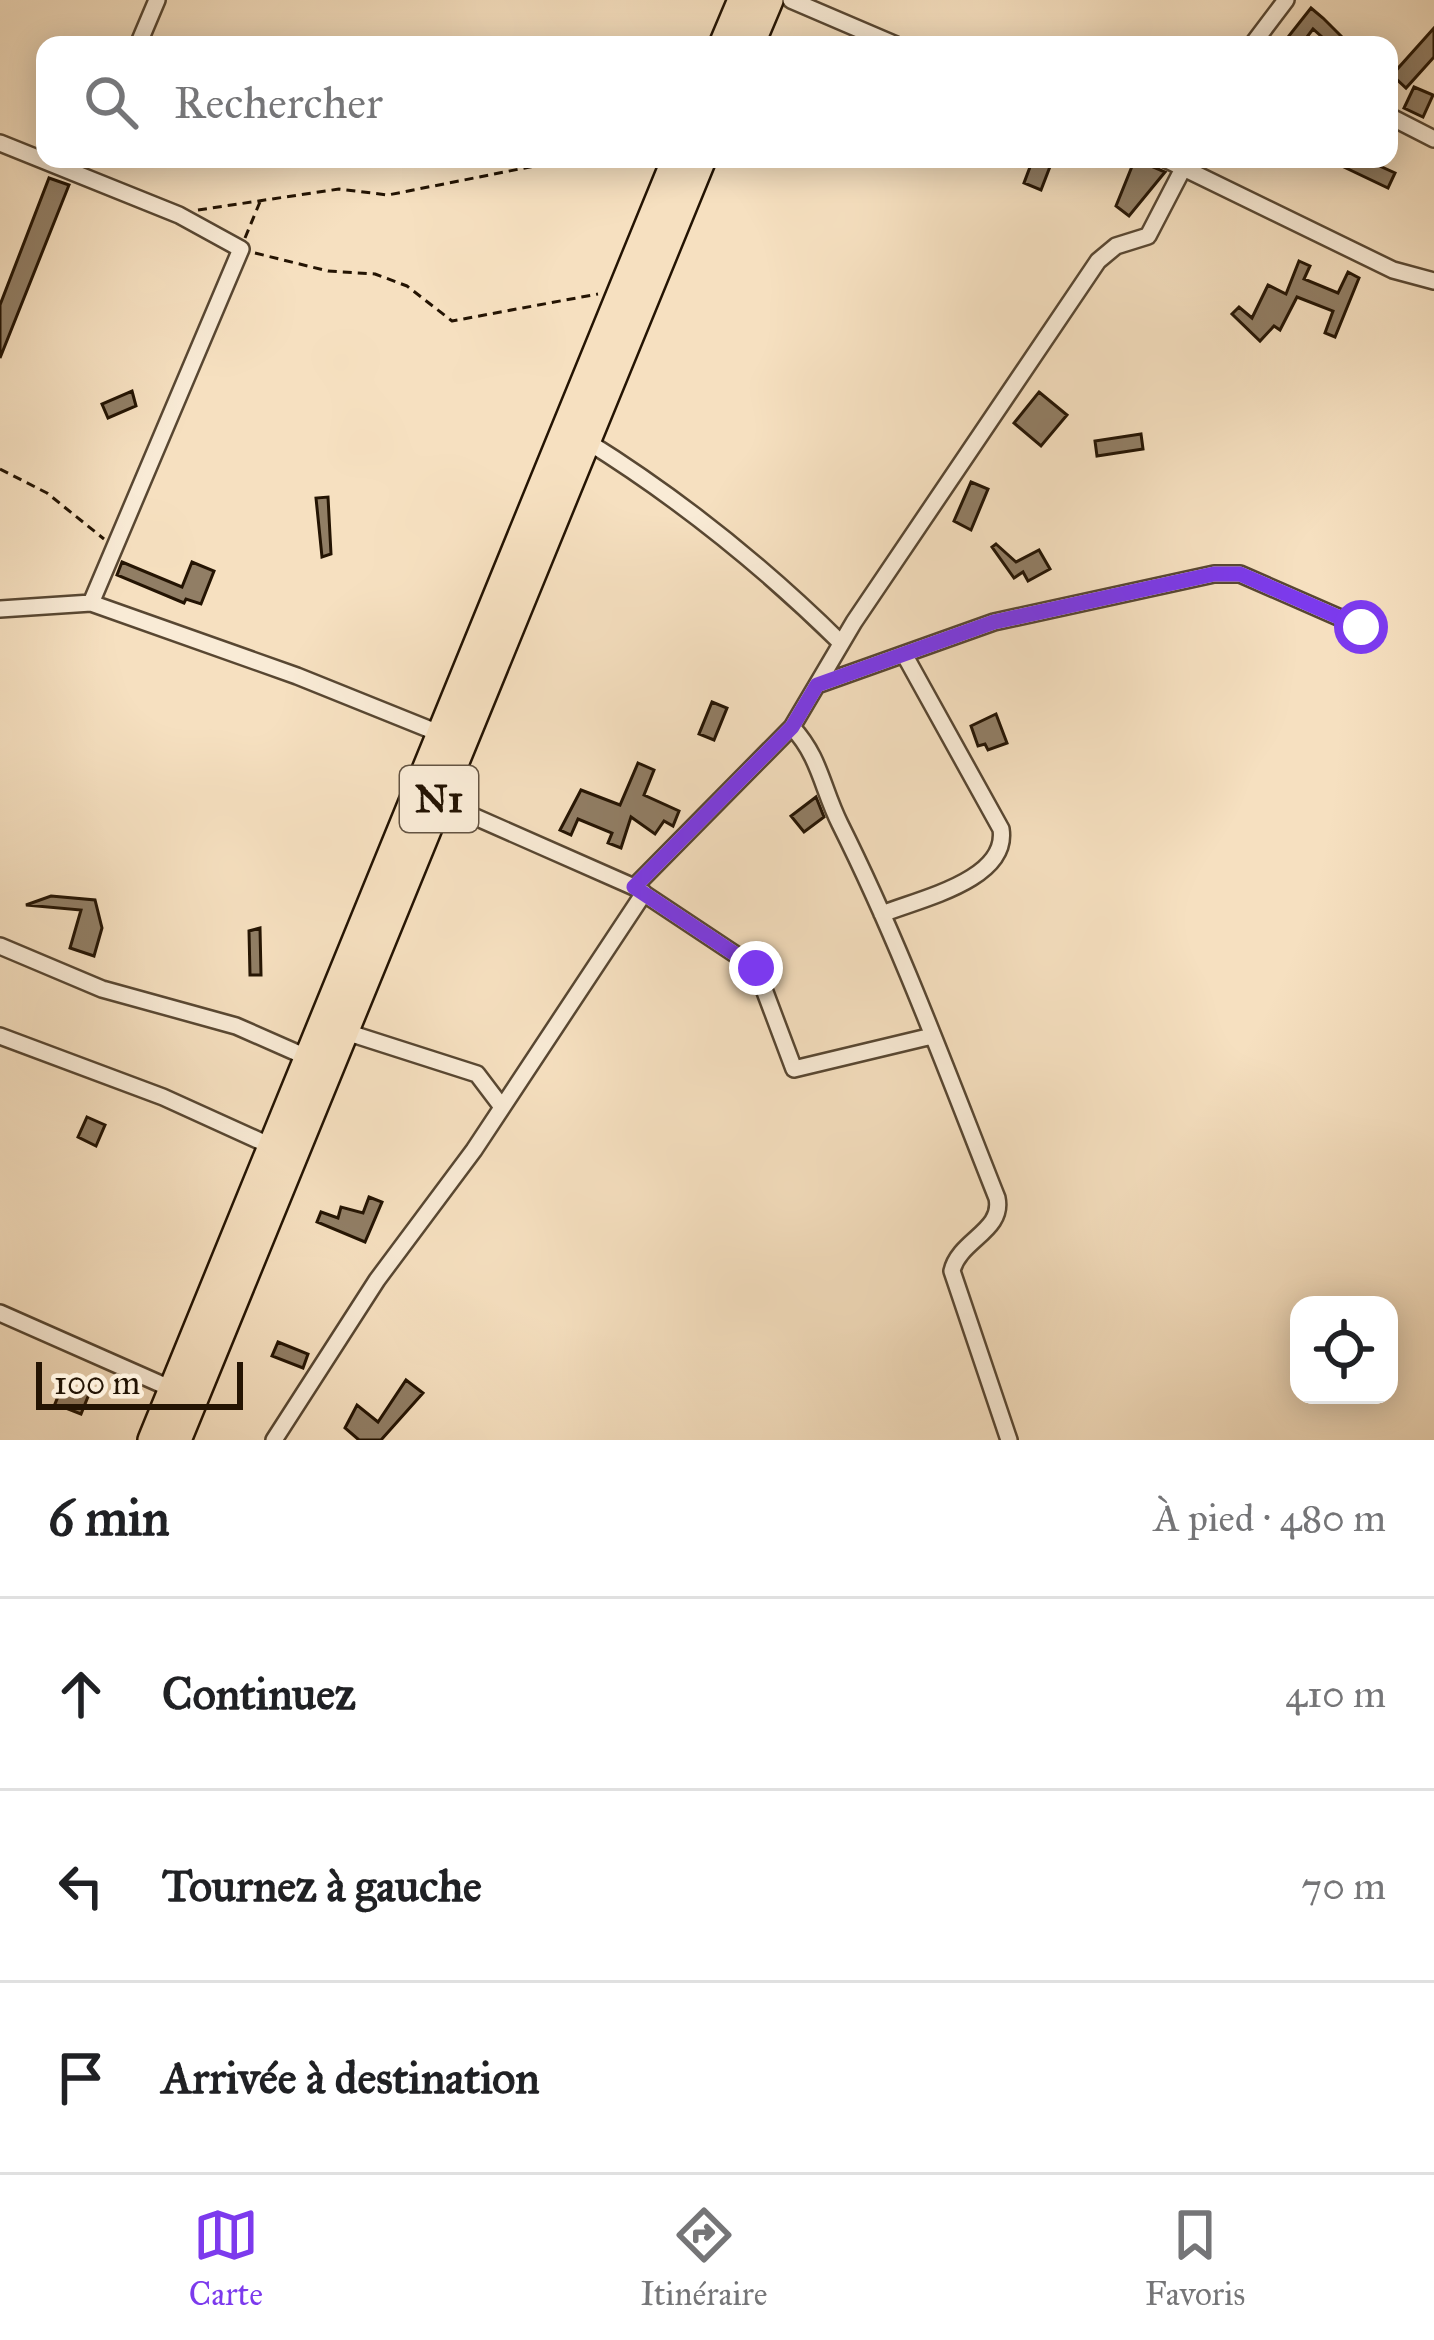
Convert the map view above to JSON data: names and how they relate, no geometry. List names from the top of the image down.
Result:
{
  "streets": {
    "highway": ["N1"]
  },
  "scale_bar": "100 m",
  "page": {
    "search": "Rechercher",
    "scale": "100 m",
    "heading": ["6 min", "À pied · 480 m"],
    "list": [
      ["Continuez", "410 m"],
      ["Tournez à gauche", "70 m"],
      "Arrivée à destination"
    ],
    "nav": ["Carte", "Itinéraire", "Favoris"]
  }
}
